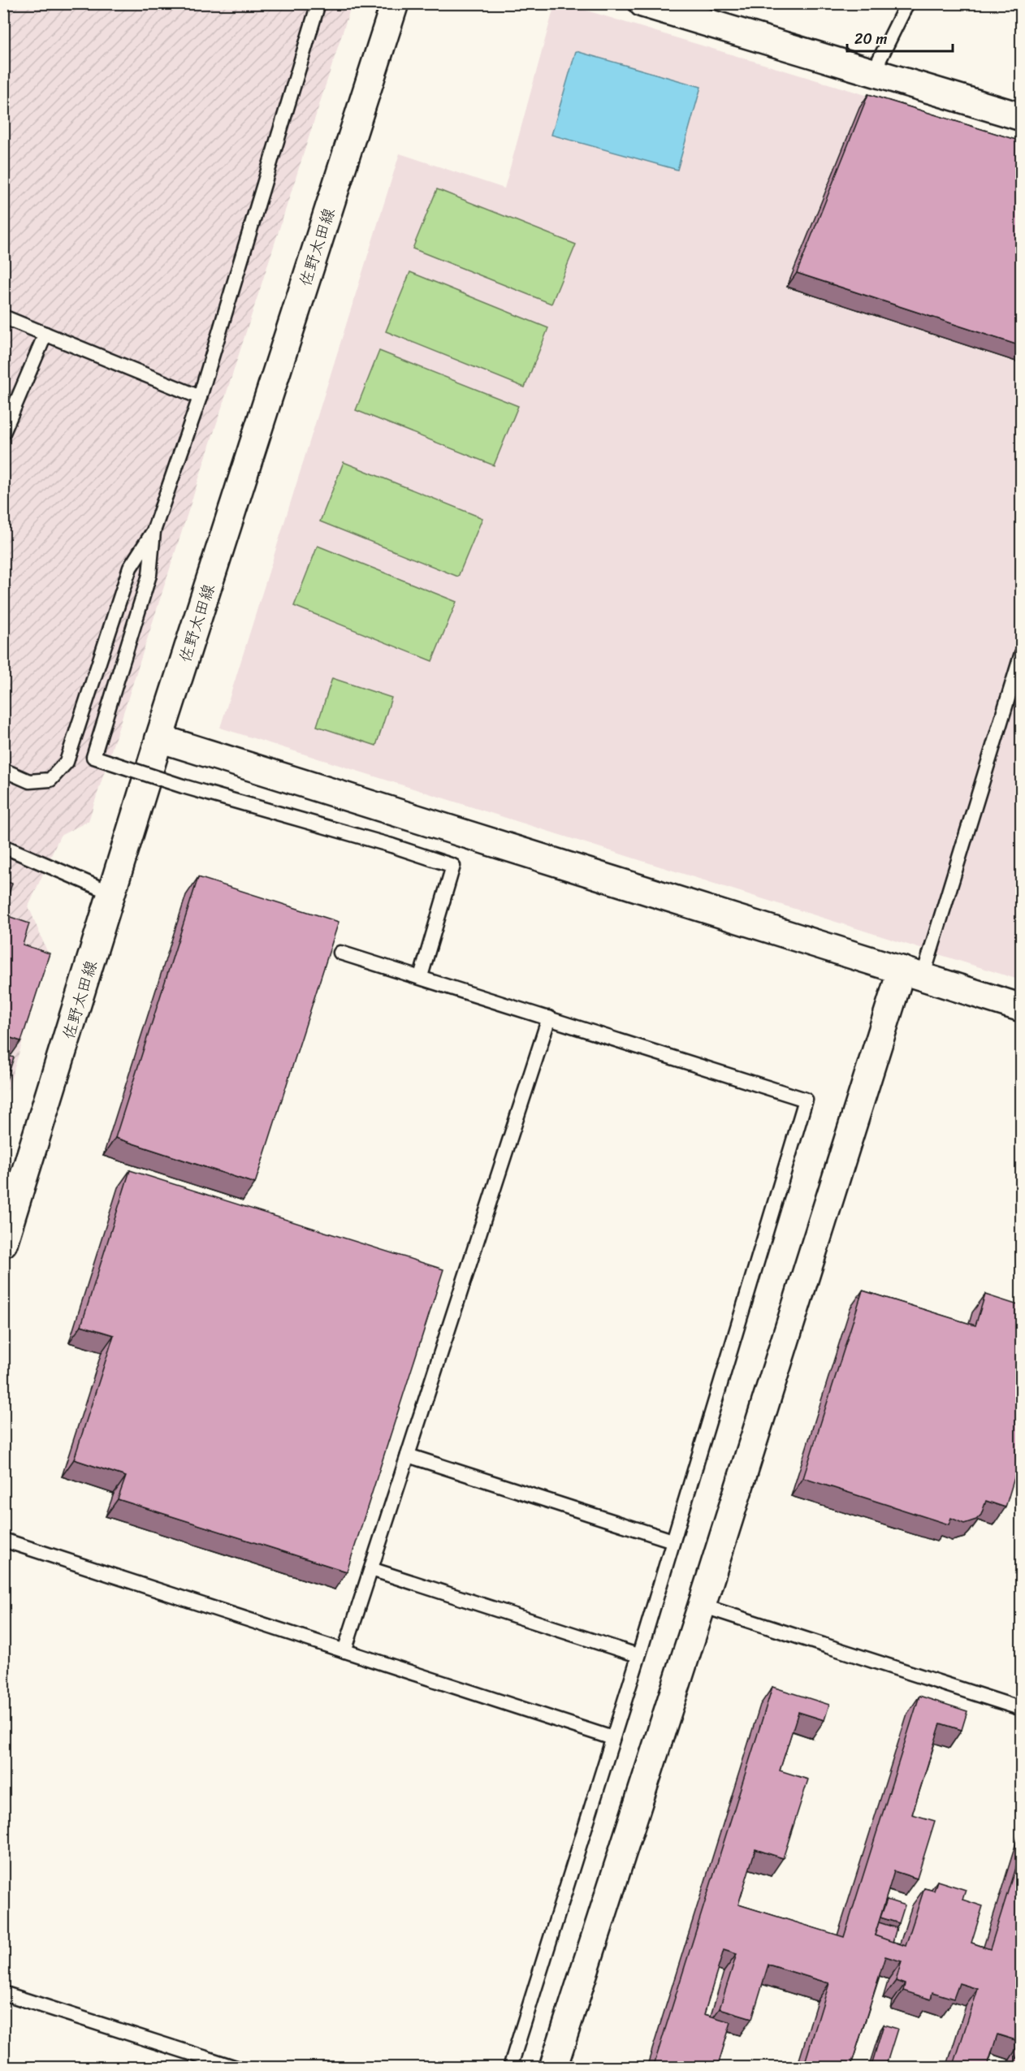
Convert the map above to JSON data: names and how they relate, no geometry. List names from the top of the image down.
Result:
{
  "streets": {
    "street": ["佐野太田線"]
  },
  "scale_bar": "20 m"
}
